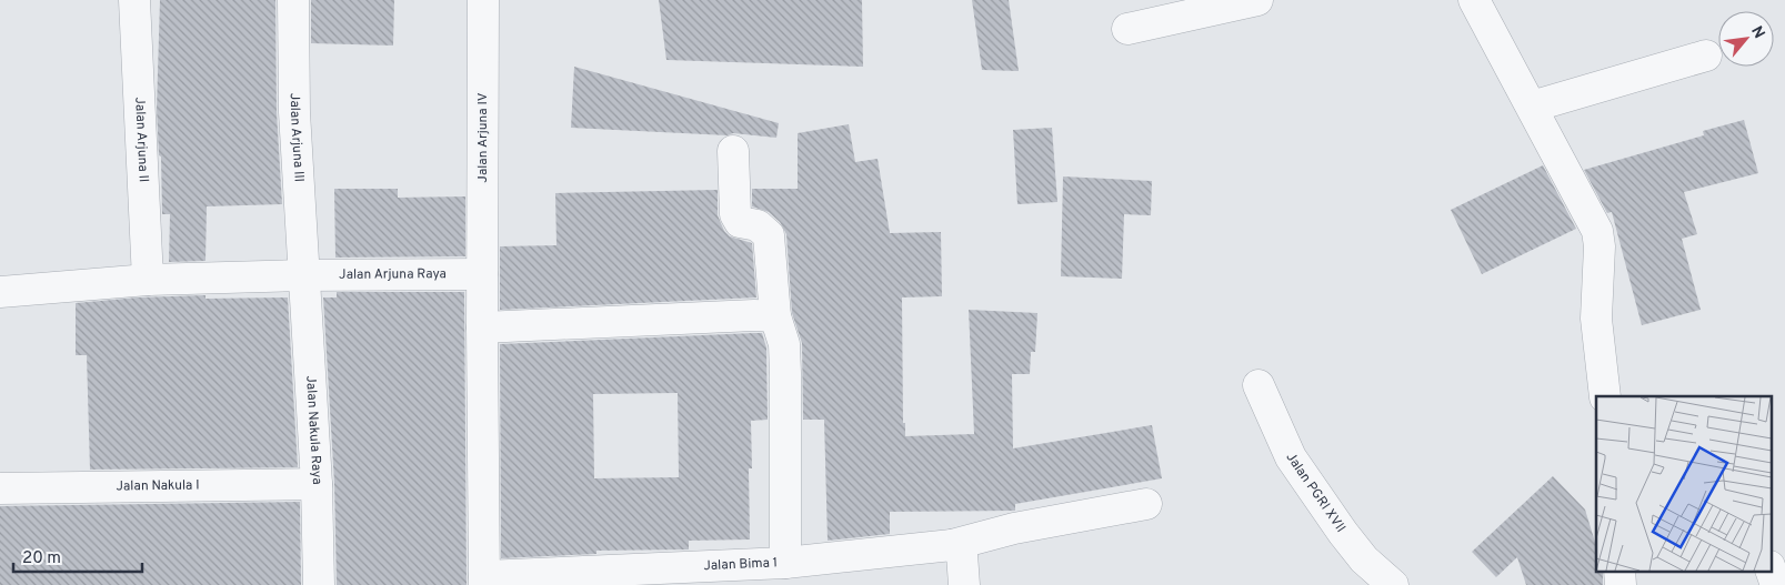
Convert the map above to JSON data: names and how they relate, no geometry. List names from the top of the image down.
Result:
{
  "streets": {
    "street": [
      "Jalan Arjuna III",
      "Jalan Arjuna IV",
      "Jalan Arjuna II",
      "Jalan Arjuna Raya",
      "Jalan Nakula Raya",
      "Jalan Nakula I",
      "Jalan PGRI XVII",
      "Jalan Bima 1"
    ]
  },
  "crossings": [
    ["Jalan Arjuna III", "Jalan Arjuna Raya"],
    ["Jalan Arjuna III", "Jalan Nakula Raya"],
    ["Jalan Arjuna IV", "Jalan Arjuna Raya"],
    ["Jalan Arjuna II", "Jalan Arjuna Raya"],
    ["Jalan Arjuna Raya", "Jalan Nakula Raya"],
    ["Jalan Nakula Raya", "Jalan Nakula I"]
  ],
  "scale_bar": "20 m",
  "north": "top right"
}
